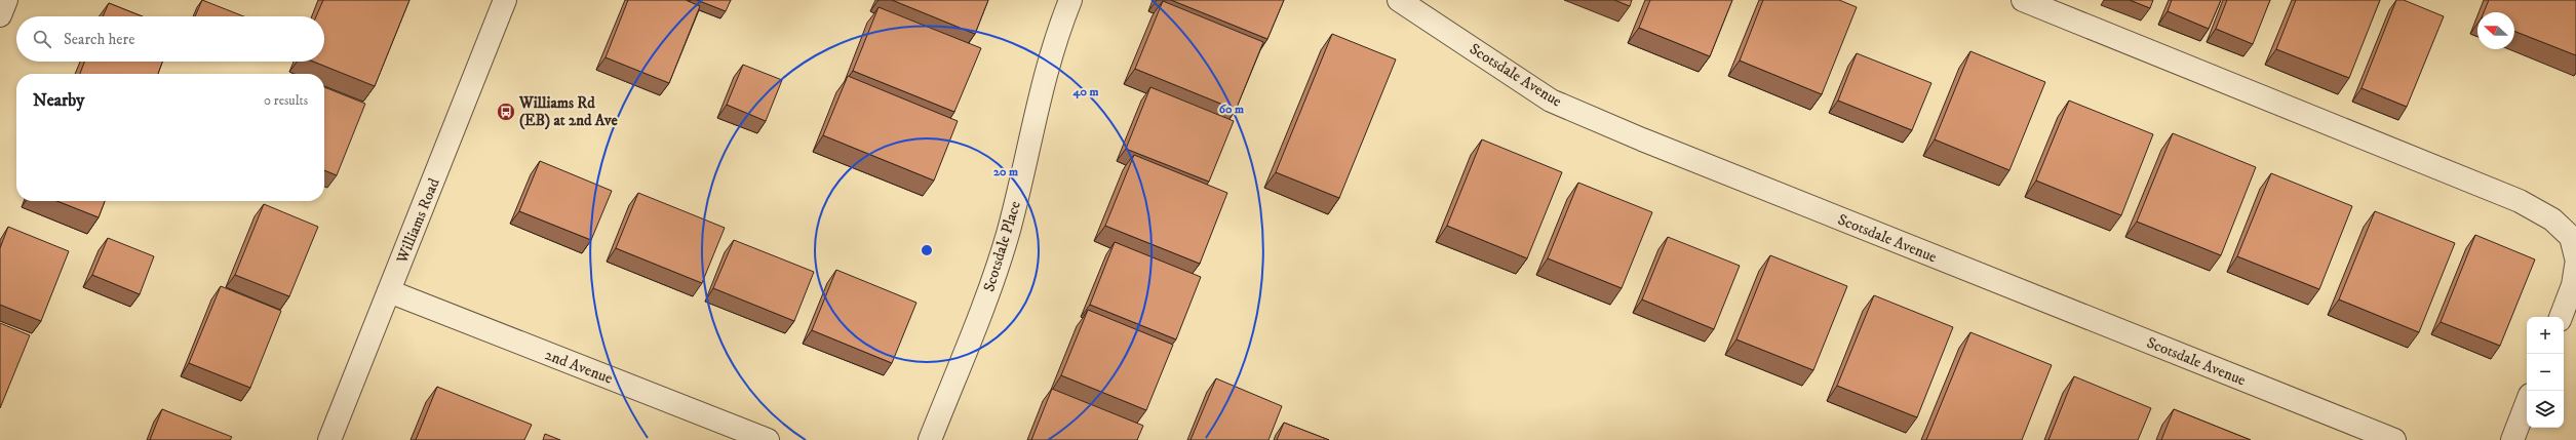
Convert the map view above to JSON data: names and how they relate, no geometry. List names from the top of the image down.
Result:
{
  "streets": {
    "street": [
      "Scotsdale Avenue",
      "Williams Road",
      "Scotsdale Place",
      "2nd Avenue"
    ]
  },
  "crossings": [
    ["Williams Road", "2nd Avenue"]
  ],
  "places": {
    "bus stop": ["Williams Rd (EB) at 2nd Ave"]
  },
  "north": "left",
  "page": {
    "search": "Search here",
    "heading": ["Nearby", "0 results"],
    "map_buttons": ["+", "−"]
  },
  "rings": ["40 m", "60 m", "20 m"]
}
